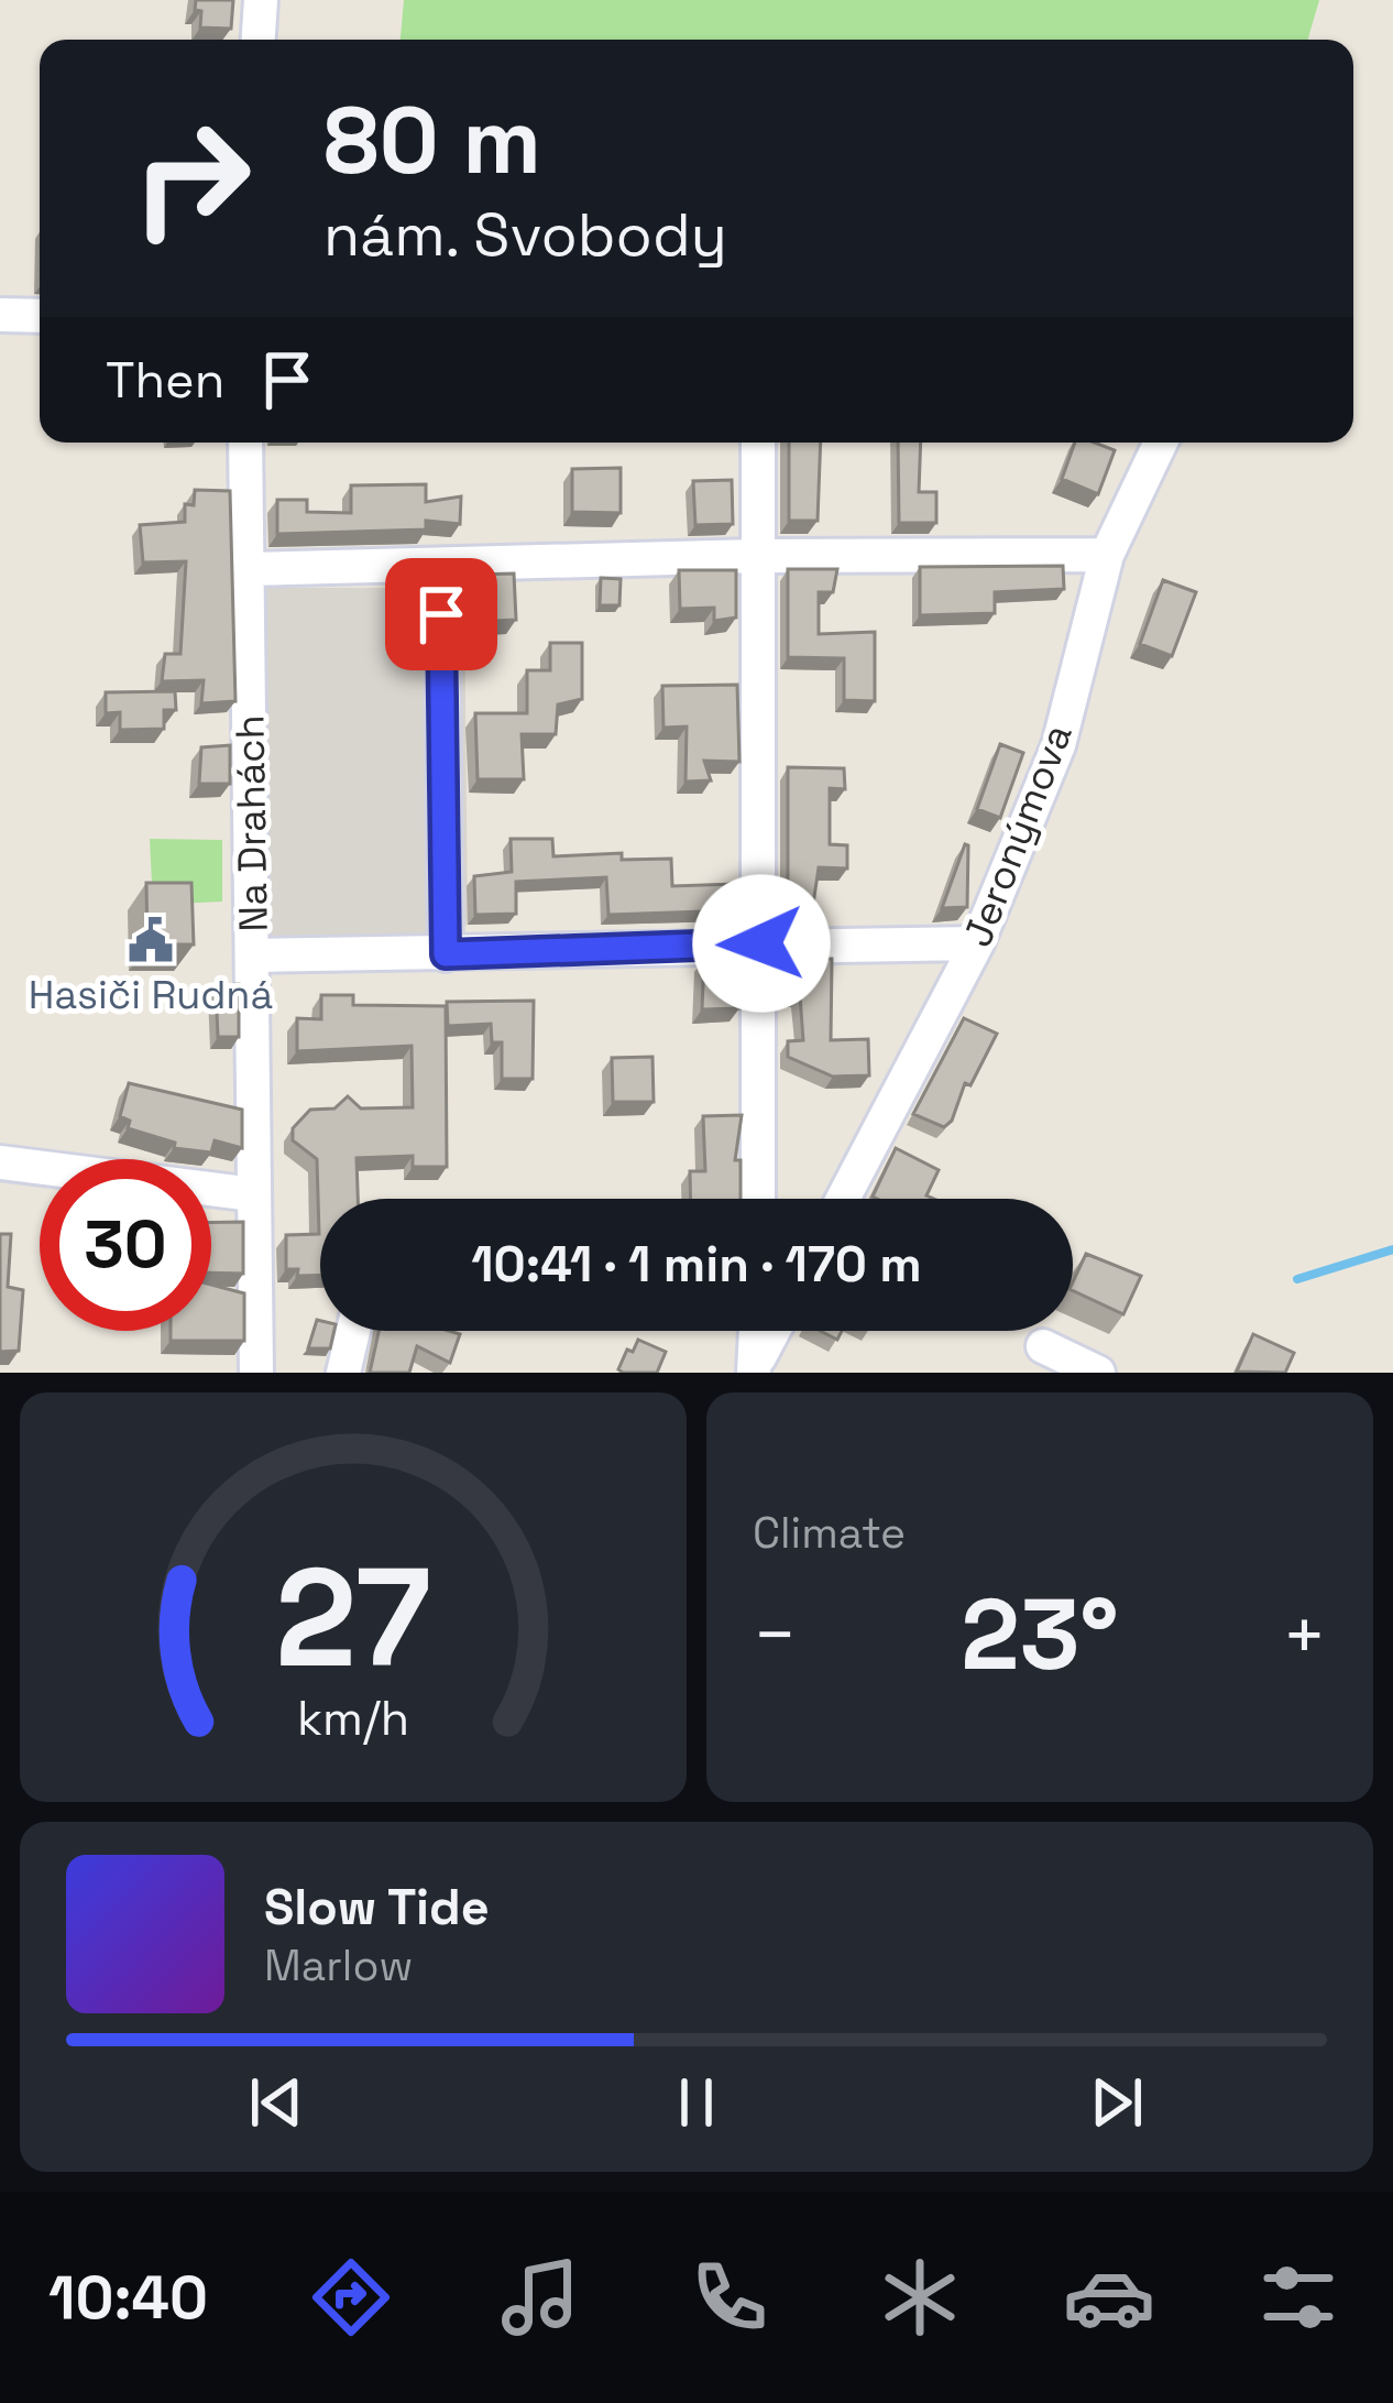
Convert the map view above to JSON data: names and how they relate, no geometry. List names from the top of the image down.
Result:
{
  "streets": {
    "street": ["Na Drahách", "Jeronýmova"]
  },
  "places": {
    "public building": ["Hasiči Rudná"]
  },
  "page": {
    "turn": ["80 m", "nám. Svobody"],
    "then": "Then",
    "limit": "30",
    "trip": "10:41 · 1 min · 170 m",
    "tile": "Climate",
    "heat": ["−", "23°", "+"],
    "song": ["Slow Tide", "Marlow"],
    "tabs": "10:40",
    "gauge": ["27", "km/h"]
  }
}
